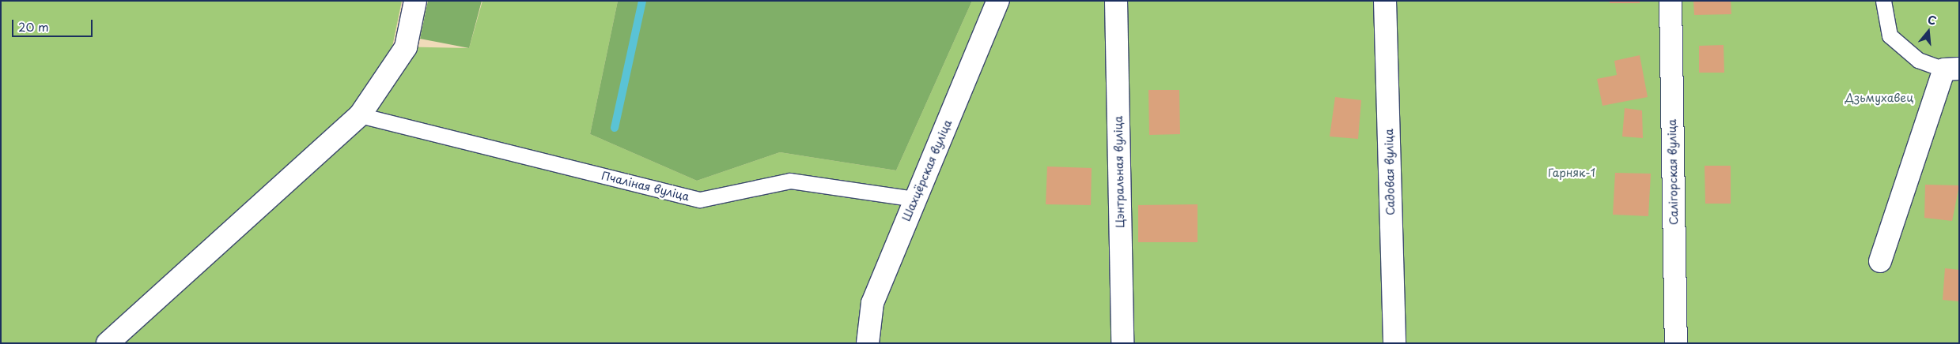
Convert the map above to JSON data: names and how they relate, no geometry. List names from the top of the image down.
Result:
{
  "streets": {
    "street": [
      "Шахцёрская вуліца",
      "Цэнтральная вуліца",
      "Садовая вуліца",
      "Салігорская вуліца"
    ],
    "lane": ["Пчаліная вуліца"]
  },
  "crossings": [
    ["Шахцёрская вуліца", "Пчаліная вуліца"]
  ],
  "parks": ["Дзьмухавец", "Гарняк-1"],
  "scale_bar": "20 m",
  "north": "top"
}
